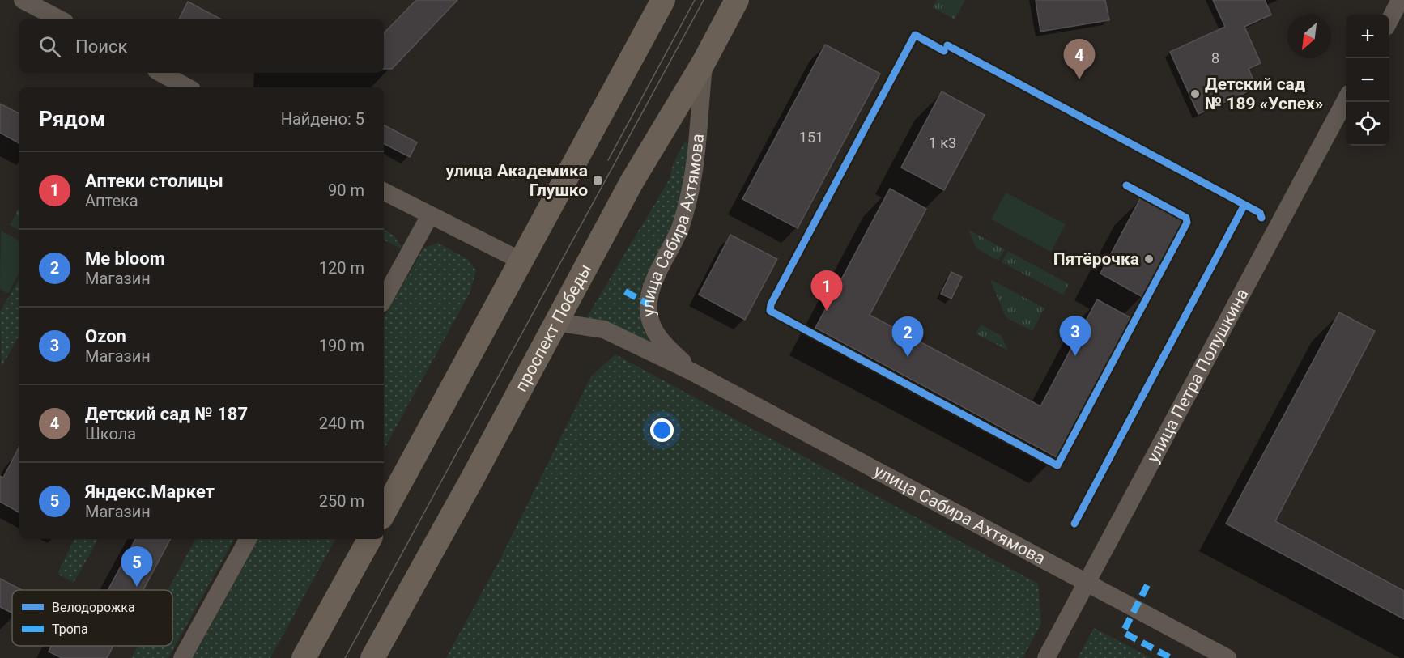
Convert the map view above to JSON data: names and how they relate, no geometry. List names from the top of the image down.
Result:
{
  "streets": {
    "main road": ["проспект Победы"],
    "street": ["улица Сабира Ахтямова", "улица Петра Полушкина"]
  },
  "crossings": [
    ["улица Сабира Ахтямова", "проспект Победы"],
    ["улица Сабира Ахтямова", "улица Петра Полушкина"]
  ],
  "places": {
    "other": ["Детский сад № 189 «Успех»", "Пятёрочка"],
    "transit": ["улица Академика Глушко"]
  },
  "house_numbers": ["8", "151", "1 к3"],
  "legend": ["Велодорожка", "Тропа"],
  "north": "bottom left",
  "page": {
    "map_buttons": ["+", "−"],
    "search": "Поиск",
    "pins": [
      "4",
      "1",
      "3",
      "2",
      "5"
    ],
    "heading": ["Рядом", "Найдено: 5"],
    "list": [
      {
        "mark": "1",
        "name": "Аптеки столицы",
        "note": "Аптека",
        "value": "90 m"
      },
      {
        "mark": "2",
        "name": "Me bloom",
        "note": "Магазин",
        "value": "120 m"
      },
      {
        "mark": "3",
        "name": "Ozon",
        "note": "Магазин",
        "value": "190 m"
      },
      {
        "mark": "4",
        "name": "Детский сад № 187",
        "note": "Школа",
        "value": "240 m"
      },
      {
        "mark": "5",
        "name": "Яндекс.Маркет",
        "note": "Магазин",
        "value": "250 m"
      }
    ]
  }
}
